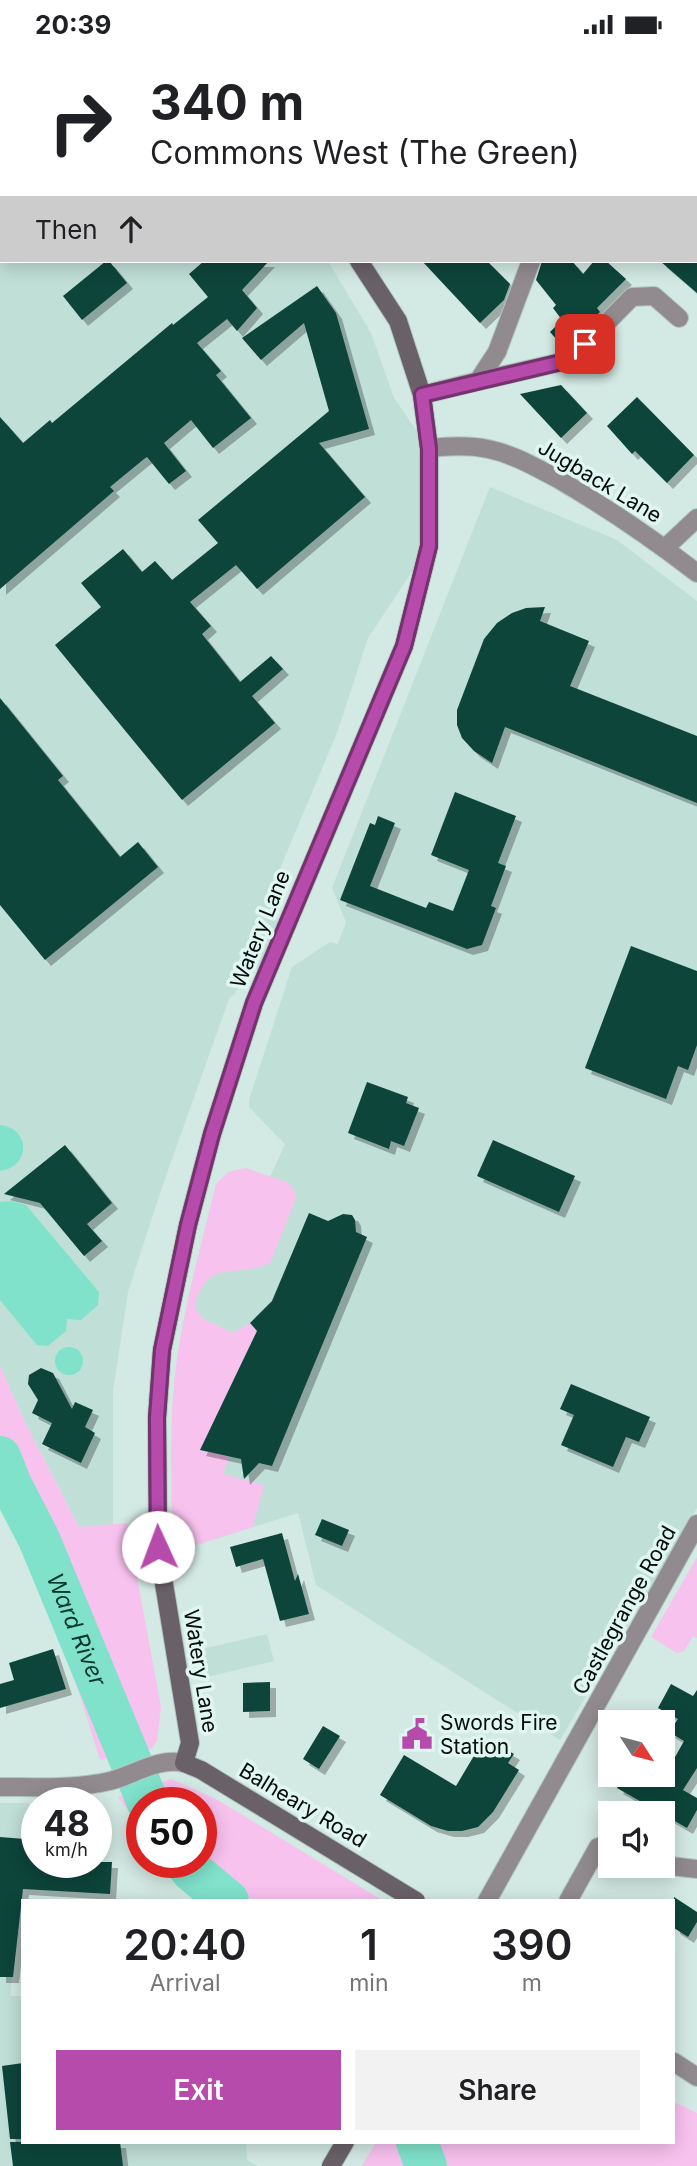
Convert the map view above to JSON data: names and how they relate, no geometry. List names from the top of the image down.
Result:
{
  "streets": {
    "main road": ["Watery Lane", "Balheary Road"],
    "street": ["Jugback Lane", "Castlegrange Road"]
  },
  "crossings": [
    ["Jugback Lane", "Watery Lane"],
    ["Watery Lane", "Balheary Road"]
  ],
  "water": ["Ward River"],
  "places": {
    "public building": ["Swords Fire Station"]
  },
  "north": "bottom right",
  "page": {
    "status": "20:39",
    "turn": ["340 m", "Commons West (The Green)"],
    "then": "Then",
    "speed": "48 km/h",
    "limit": "50",
    "eta": [
      "20:40",
      "Arrival",
      "1",
      "min",
      "390",
      "m"
    ],
    "buttons": ["Exit", "Share"]
  }
}
